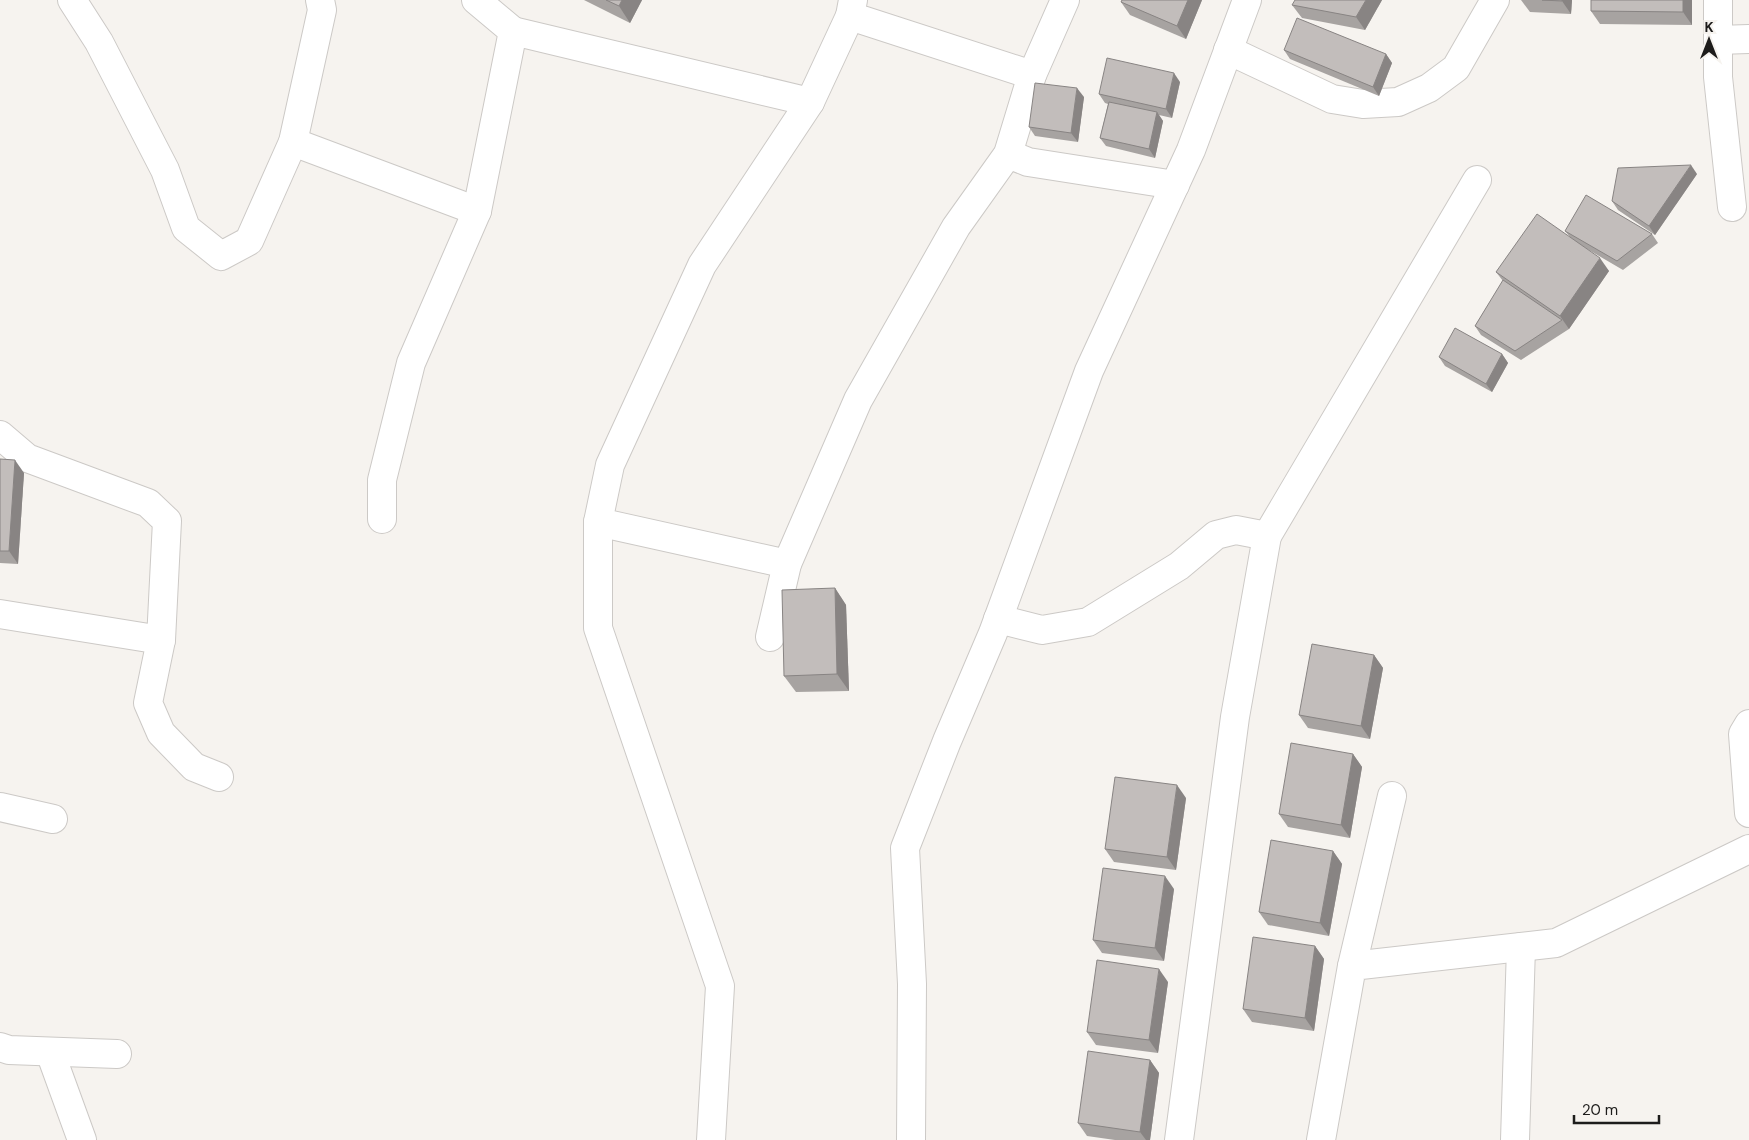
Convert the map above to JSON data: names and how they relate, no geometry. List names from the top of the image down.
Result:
{
  "scale_bar": "20 m",
  "north": "top"
}
